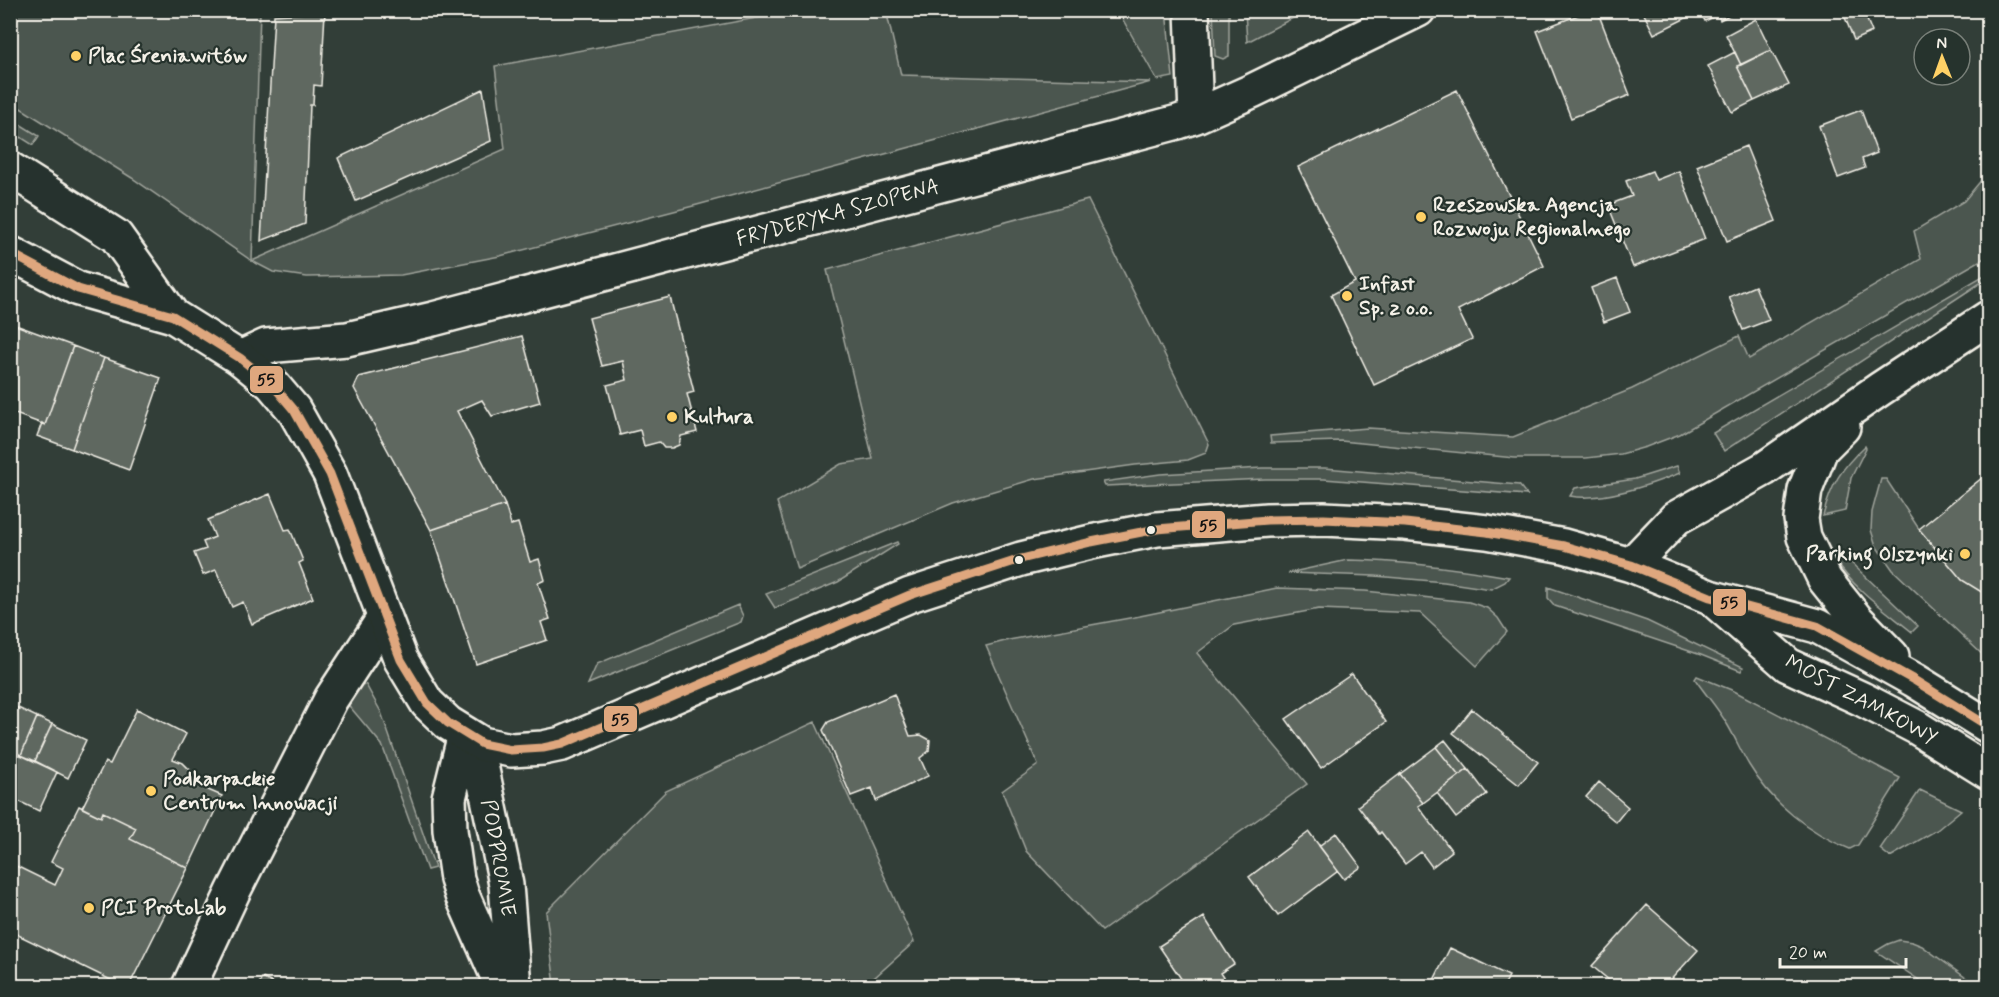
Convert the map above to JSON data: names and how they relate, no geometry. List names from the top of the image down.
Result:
{
  "streets": {
    "street": ["FRYDERYKA SZOPENA", "MOST ZAMKOWY", "PODPROMIE"]
  },
  "crossings": [
    ["FRYDERYKA SZOPENA", "PODPROMIE"],
    ["MOST ZAMKOWY", "PODPROMIE"]
  ],
  "places": [
    "Plac Śreniawitów",
    "Rzeszowska Agencja Rozwoju Regionalnego",
    "Infast Sp. z o.o.",
    "Kultura",
    "Parking Olszynki",
    "Podkarpackie Centrum Innowacji",
    "PCI ProtoLab"
  ],
  "lines": ["transit line 55"],
  "scale_bar": "20 m",
  "north": "top"
}
